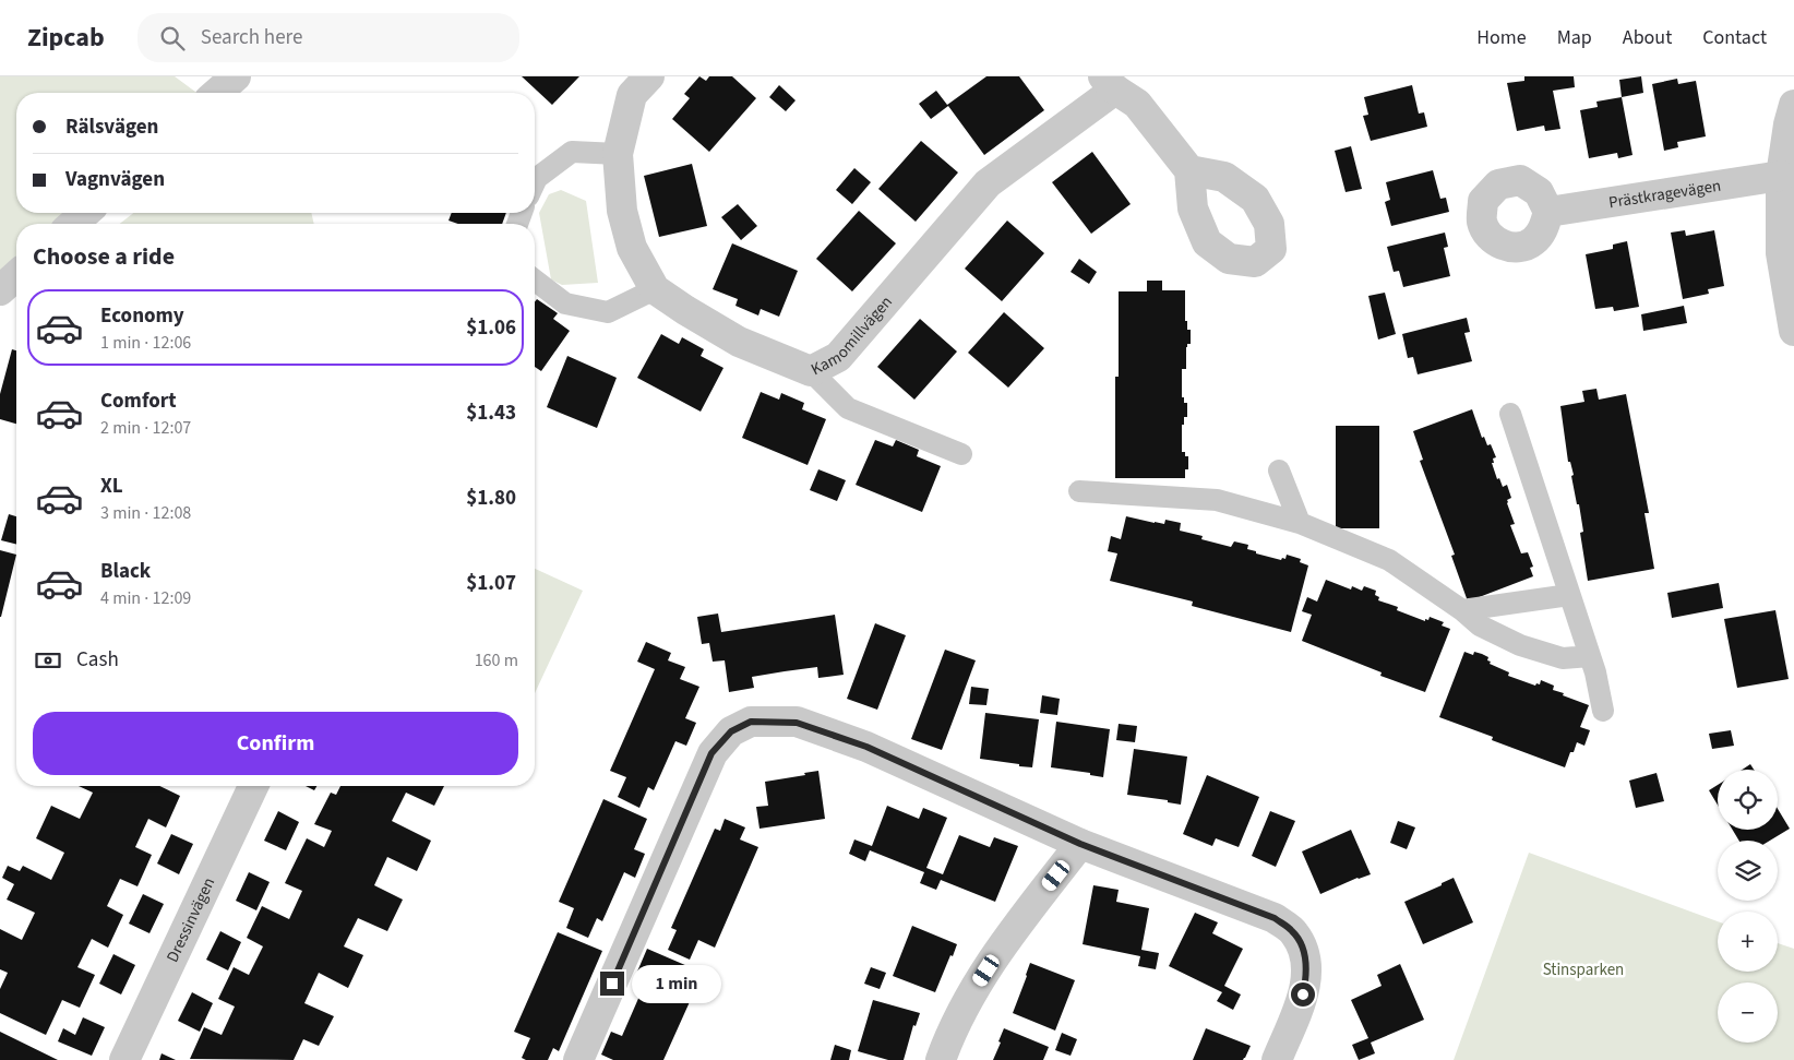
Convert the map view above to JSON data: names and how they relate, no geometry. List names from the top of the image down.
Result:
{
  "streets": {
    "street": ["Prästkragevägen", "Kamomillvägen", "Dressinvägen"]
  },
  "parks": ["Stinsparken"],
  "page": {
    "header": "Zipcab",
    "search": "Search here",
    "nav": [
      "Home",
      "Map",
      "About",
      "Contact"
    ],
    "banner": ["Rälsvägen", "Vagnvägen"],
    "heading": "Choose a ride",
    "list": [
      {
        "name": "Economy",
        "note": "1 min · 12:06",
        "value": "$1.06"
      },
      {
        "name": "Comfort",
        "note": "2 min · 12:07",
        "value": "$1.43"
      },
      {
        "name": "XL",
        "note": "3 min · 12:08",
        "value": "$1.80"
      },
      {
        "name": "Black",
        "note": "4 min · 12:09",
        "value": "$1.07"
      }
    ],
    "pay": ["Cash", "160 m"],
    "buttons": "Confirm",
    "map_buttons": ["+", "−"],
    "bubble": "1 min"
  }
}
